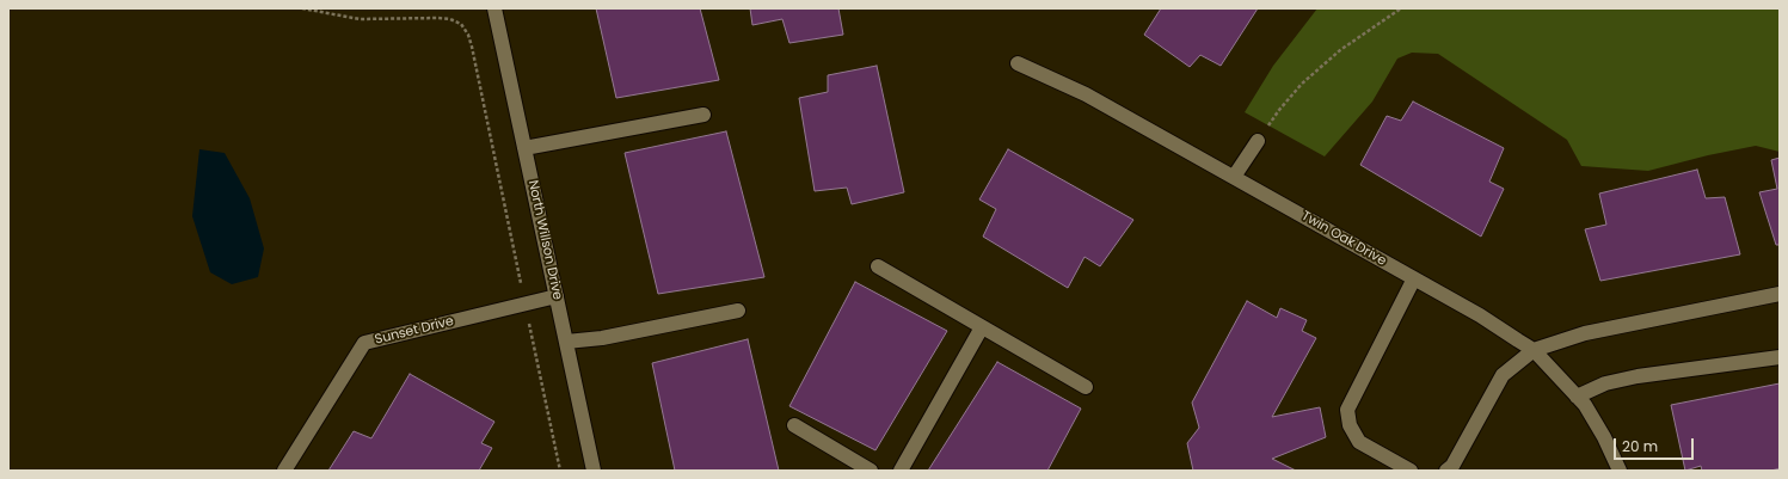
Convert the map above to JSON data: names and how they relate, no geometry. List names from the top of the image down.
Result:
{
  "streets": {
    "street": ["Twin Oak Drive", "North Willson Drive", "Sunset Drive"]
  },
  "crossings": [
    ["North Willson Drive", "Sunset Drive"]
  ],
  "scale_bar": "20 m"
}
